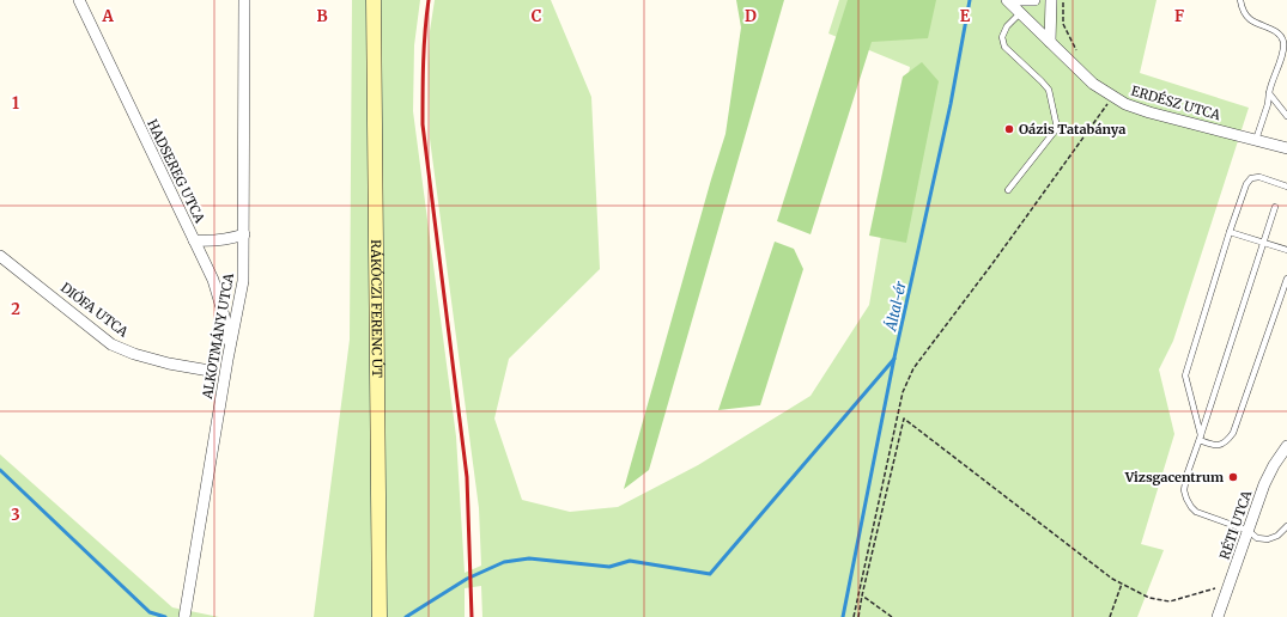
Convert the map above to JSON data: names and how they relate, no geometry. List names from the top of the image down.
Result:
{
  "streets": {
    "main road": ["RÁKÓCZI FERENC ÚT"],
    "street": [
      "ERDÉSZ UTCA",
      "HADSEREG UTCA",
      "DIÓFA UTCA",
      "ALKOTMÁNY UTCA",
      "RÉTI UTCA"
    ]
  },
  "crossings": [
    ["HADSEREG UTCA", "ALKOTMÁNY UTCA"]
  ],
  "water": ["Által-ér"],
  "places": ["Oázis Tatabánya", "Vizsgacentrum"],
  "grid": {
    "columns": [
      "A",
      "B",
      "C",
      "D",
      "E",
      "F"
    ],
    "rows": ["1", "2", "3"]
  }
}
